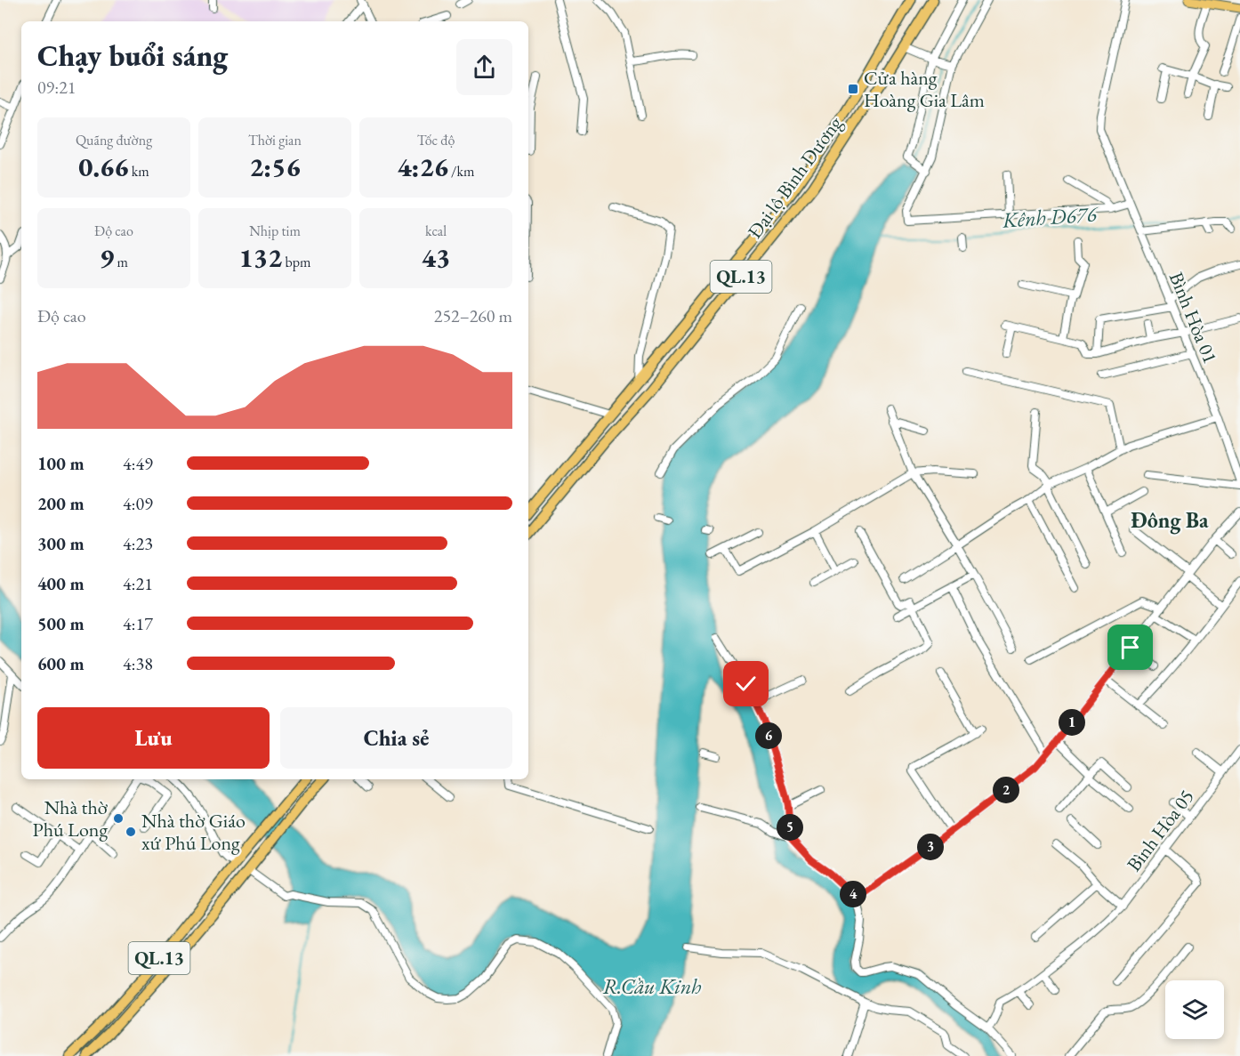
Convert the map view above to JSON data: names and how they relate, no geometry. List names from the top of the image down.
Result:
{
  "streets": {
    "highway": ["Đại lộ Bình Dương", "QL.13"],
    "street": ["Bình Hòa 01", "Bình Hòa 05"]
  },
  "districts": ["Đông Ba"],
  "water": ["Kênh D676", "R.Cầu Kinh"],
  "places": {
    "transit": ["Cửa hàng Hoàng Gia Lâm"],
    "other": ["Nhà thờ Phú Long", "Nhà thờ Giáo xứ Phú Long"]
  },
  "page": {
    "heading": ["Chạy buổi sáng", "09:21"],
    "stats": [
      ["Quãng đường", "0.66 km"],
      ["Thời gian", "2:56"],
      ["Tốc độ", "4:26 /km"],
      ["Độ cao", "9 m"],
      ["Nhịp tim", "132 bpm"],
      ["kcal", "43"]
    ],
    "chart": ["Độ cao", "252–260 m"],
    "list": [
      {
        "name": "100 m",
        "note": "4:49"
      },
      {
        "name": "200 m",
        "note": "4:09"
      },
      {
        "name": "300 m",
        "note": "4:23"
      },
      {
        "name": "400 m",
        "note": "4:21"
      },
      {
        "name": "500 m",
        "note": "4:17"
      },
      {
        "name": "600 m",
        "note": "4:38"
      }
    ],
    "buttons": ["Lưu", "Chia sẻ"],
    "pins": [
      "1",
      "6",
      "2",
      "5",
      "3",
      "4"
    ]
  }
}
